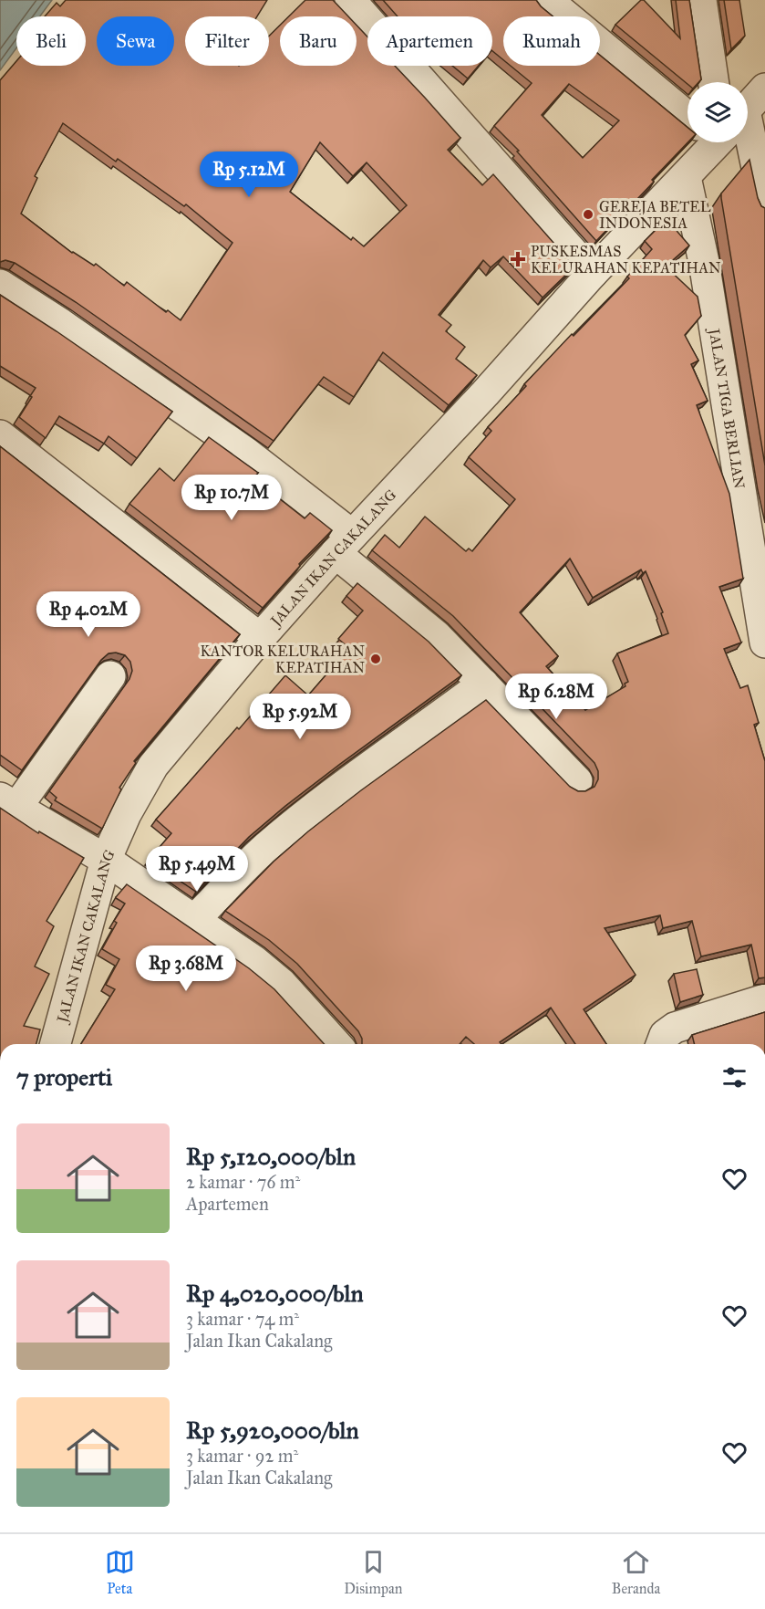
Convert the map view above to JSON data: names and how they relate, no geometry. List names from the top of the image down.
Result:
{
  "streets": {
    "street": ["JALAN TIGA BERLIAN", "JALAN IKAN CAKALANG"]
  },
  "crossings": [
    ["JALAN TIGA BERLIAN", "JALAN IKAN CAKALANG"]
  ],
  "places": {
    "other": ["GEREJA BETEL INDONESIA", "KANTOR KELURAHAN KEPATIHAN"],
    "health": ["PUSKESMAS KELURAHAN KEPATIHAN"]
  },
  "page": {
    "chip": [
      "Beli",
      "Sewa",
      "Filter",
      "Baru",
      "Apartemen",
      "Rumah"
    ],
    "price": [
      "Rp 5.12M",
      "Rp 10.7M",
      "Rp 4.02M",
      "Rp 6.28M",
      "Rp 5.92M",
      "Rp 5.49M",
      "Rp 3.68M"
    ],
    "heading": "7 properti",
    "list": [
      {
        "name": "Rp 5,120,000/bln",
        "note": "2 kamar · 76 m² · Apartemen"
      },
      {
        "name": "Rp 4,020,000/bln",
        "note": "3 kamar · 74 m² · Jalan Ikan Cakalang"
      },
      {
        "name": "Rp 5,920,000/bln",
        "note": "3 kamar · 92 m² · Jalan Ikan Cakalang"
      }
    ],
    "tabs": ["Peta", "Disimpan", "Beranda"]
  }
}
